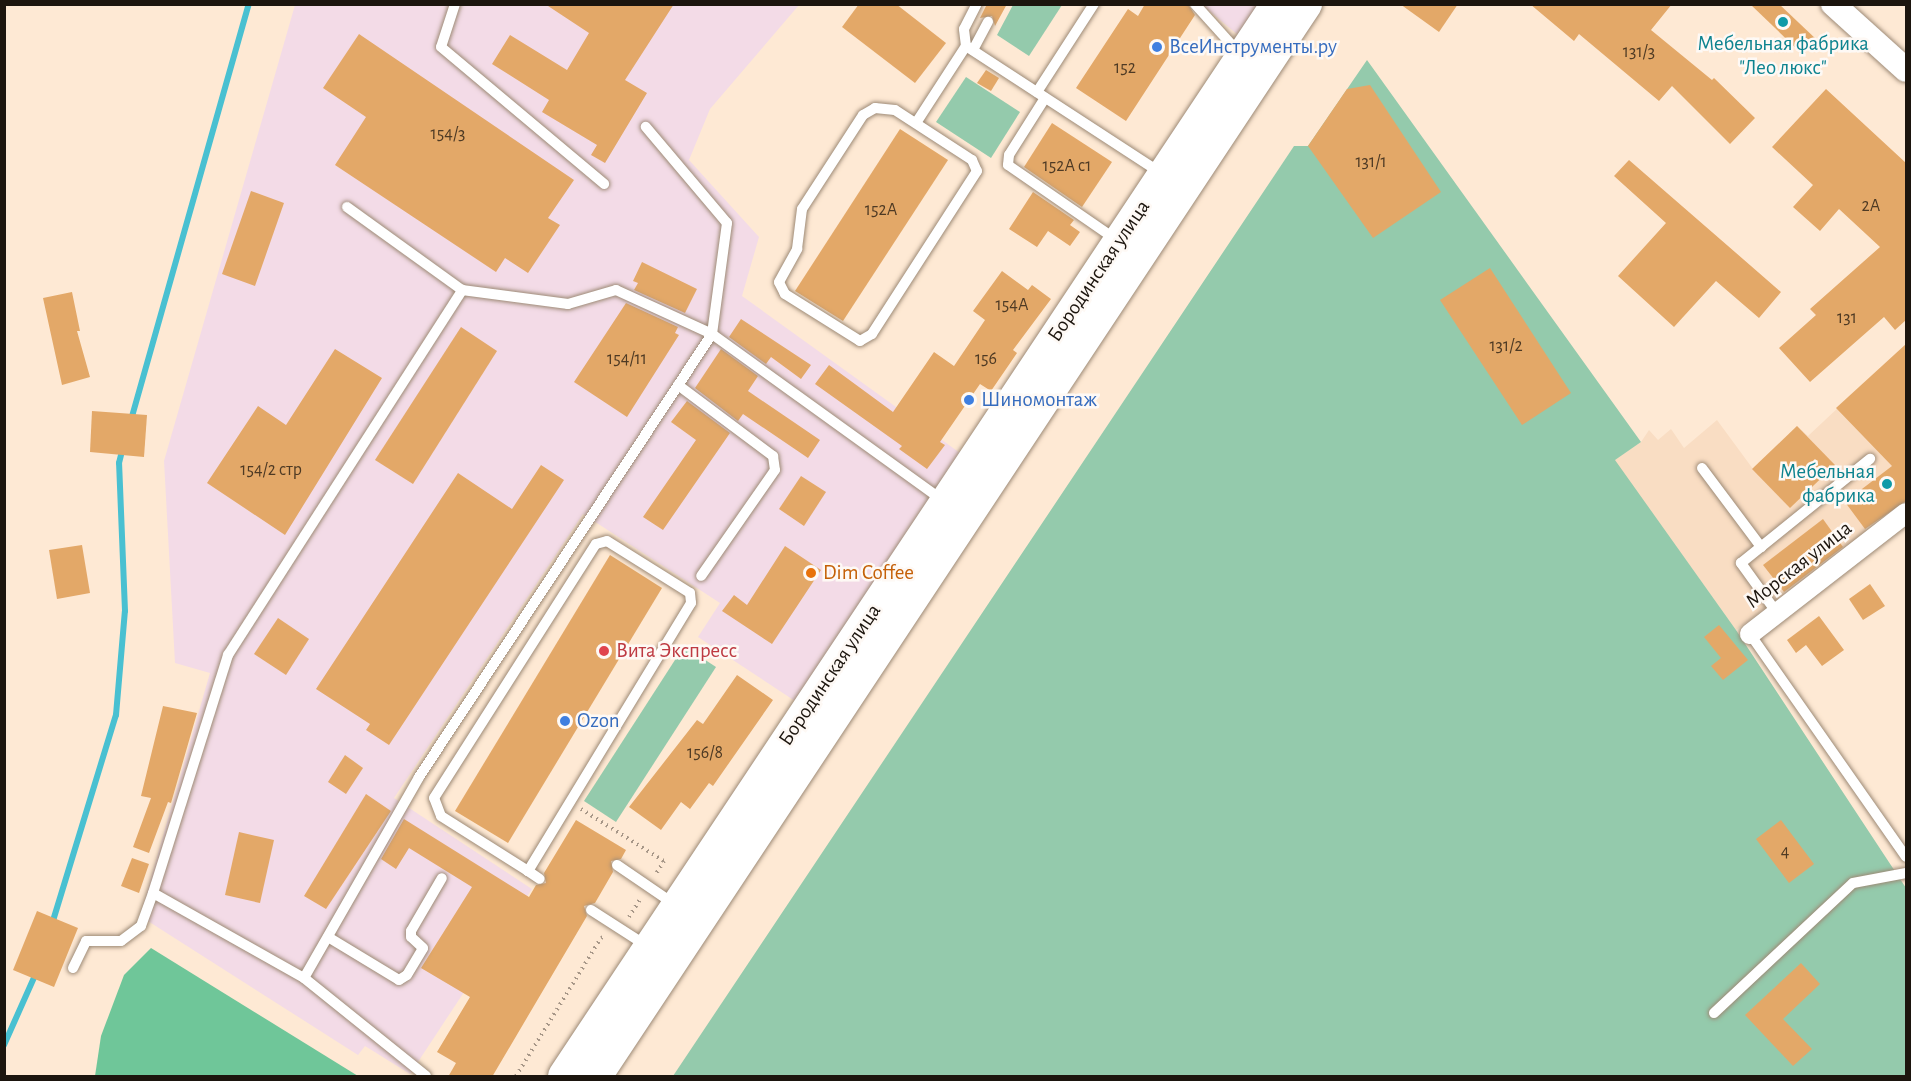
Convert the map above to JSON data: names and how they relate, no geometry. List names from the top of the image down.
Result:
{
  "streets": {
    "main road": ["Бородинская улица"],
    "street": ["Морская улица"]
  },
  "places": [
    "Мебельная фабрика \"Лео люкс\"",
    "ВсеИнструменты.ру",
    "Шиномонтаж",
    "Мебельная фабрика",
    "Dim Coffee",
    "Вита Экспресс",
    "Ozon"
  ],
  "house_numbers": [
    "131/3",
    "152",
    "154/3",
    "131/1",
    "152А с1",
    "2А",
    "152А",
    "154А",
    "131",
    "131/2",
    "154/11",
    "156",
    "154/2 стр",
    "156/8",
    "4"
  ]
}
